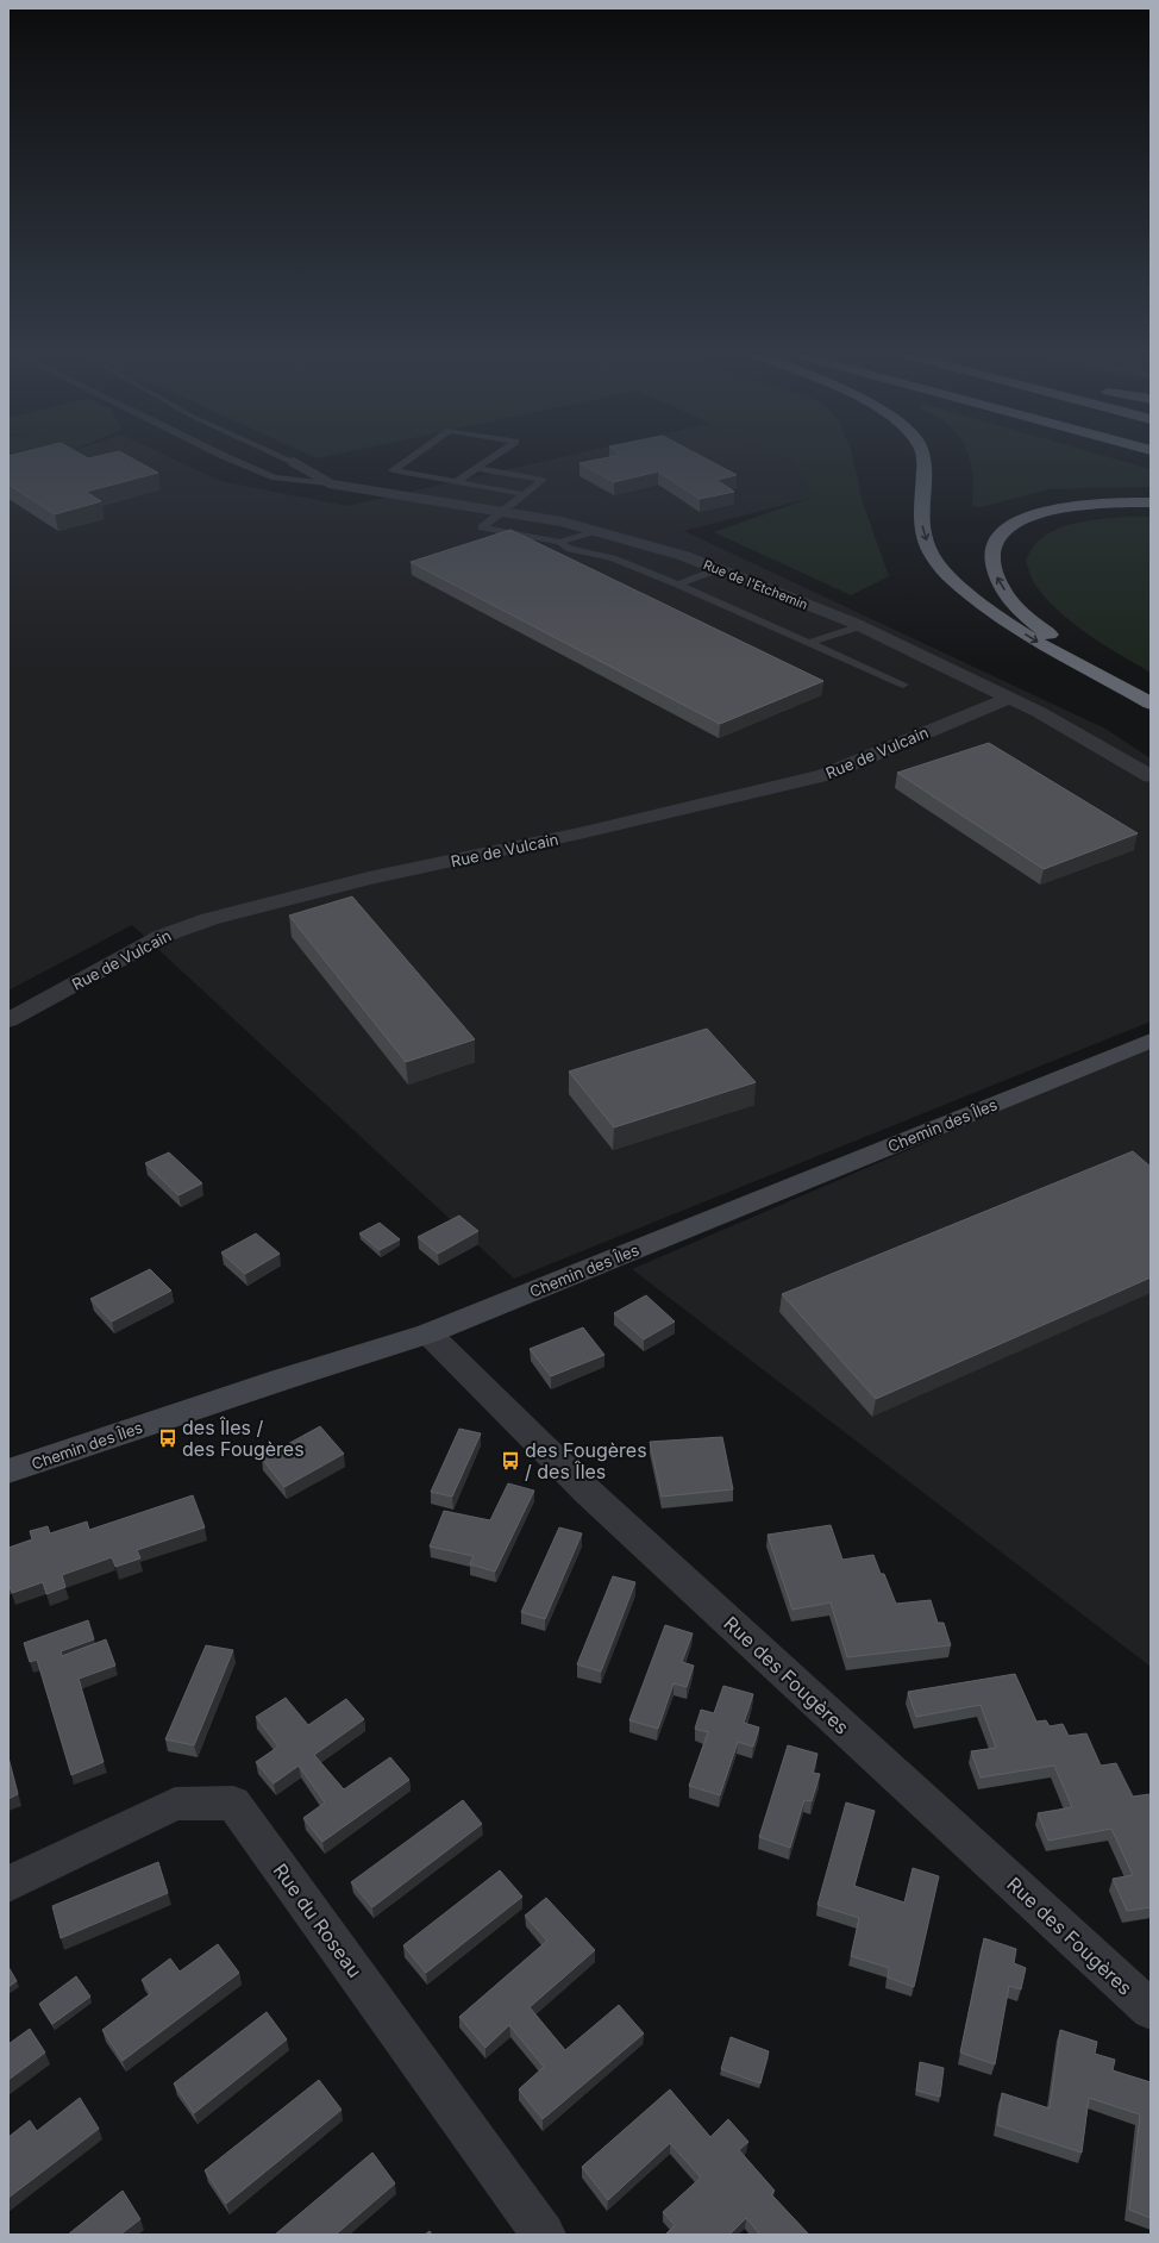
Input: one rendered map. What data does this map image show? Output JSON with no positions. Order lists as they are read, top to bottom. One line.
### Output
{"streets":{"street":["Rue de l'Etchemin","Rue de Vulcain","Chemin des Îles","Rue des Fougères","Rue du Roseau"]},"crossings":[["Rue de l'Etchemin","Rue de Vulcain"],["Chemin des Îles","Rue des Fougères"]],"places":{"bus stop":["des Îles / des Fougères","des Fougères / des Îles"]}}
